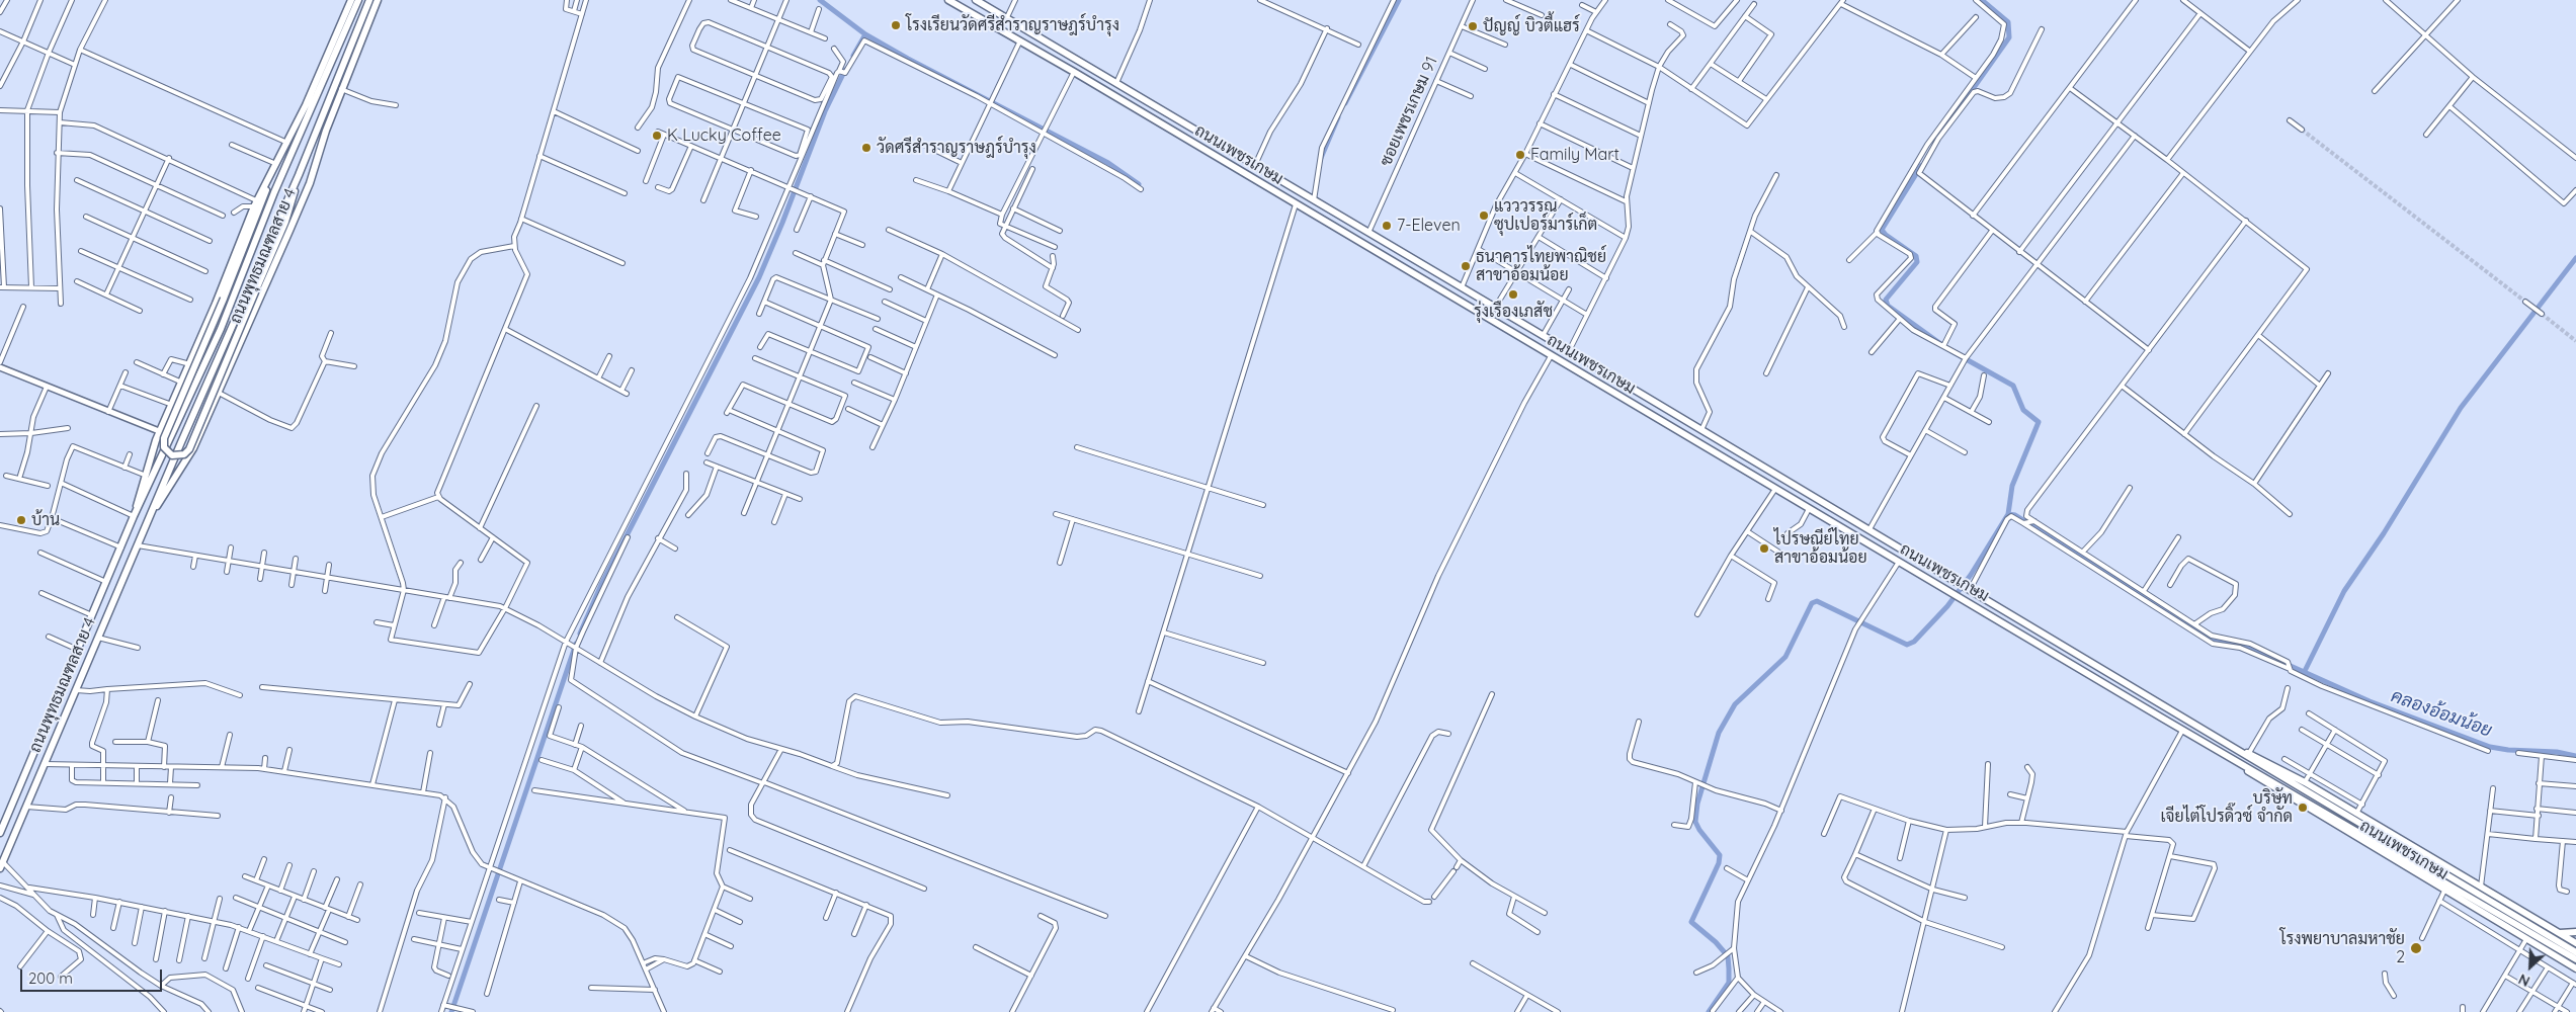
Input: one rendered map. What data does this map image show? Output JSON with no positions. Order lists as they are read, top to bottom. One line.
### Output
{"streets":{"main road":["ถนนเพชรเกษม","ถนนพุทธมณฑลสาย 4"],"street":["ซอยเพชรเกษม 91"]},"crossings":[["ซอยเพชรเกษม 91","ถนนเพชรเกษม"]],"water":["คลองอ้อมน้อย"],"places":["โรงเรียนวัดศรีสําราญราษฎร์บํารุง","ปัญญ์ บิวตี้แฮร์","K Lucky Coffee","วัดศรีสําราญราษฎร์บํารุง","Family Mart","แวววรรณ ซุปเปอร์มาร์เก็ต","7-Eleven","ธนาคารไทยพาณิชย์ สาขาอ้อมน้อย","รุ่งเรืองเภสัช","บ้าน","ไปรษณีย์ไทย สาขาอ้อมน้อย","บริษัท เจียไต๋โปรดิ๊วซ์ จำกัด","โรงพยาบาลมหาชัย 2"],"scale_bar":"200 m","north":"bottom left"}
